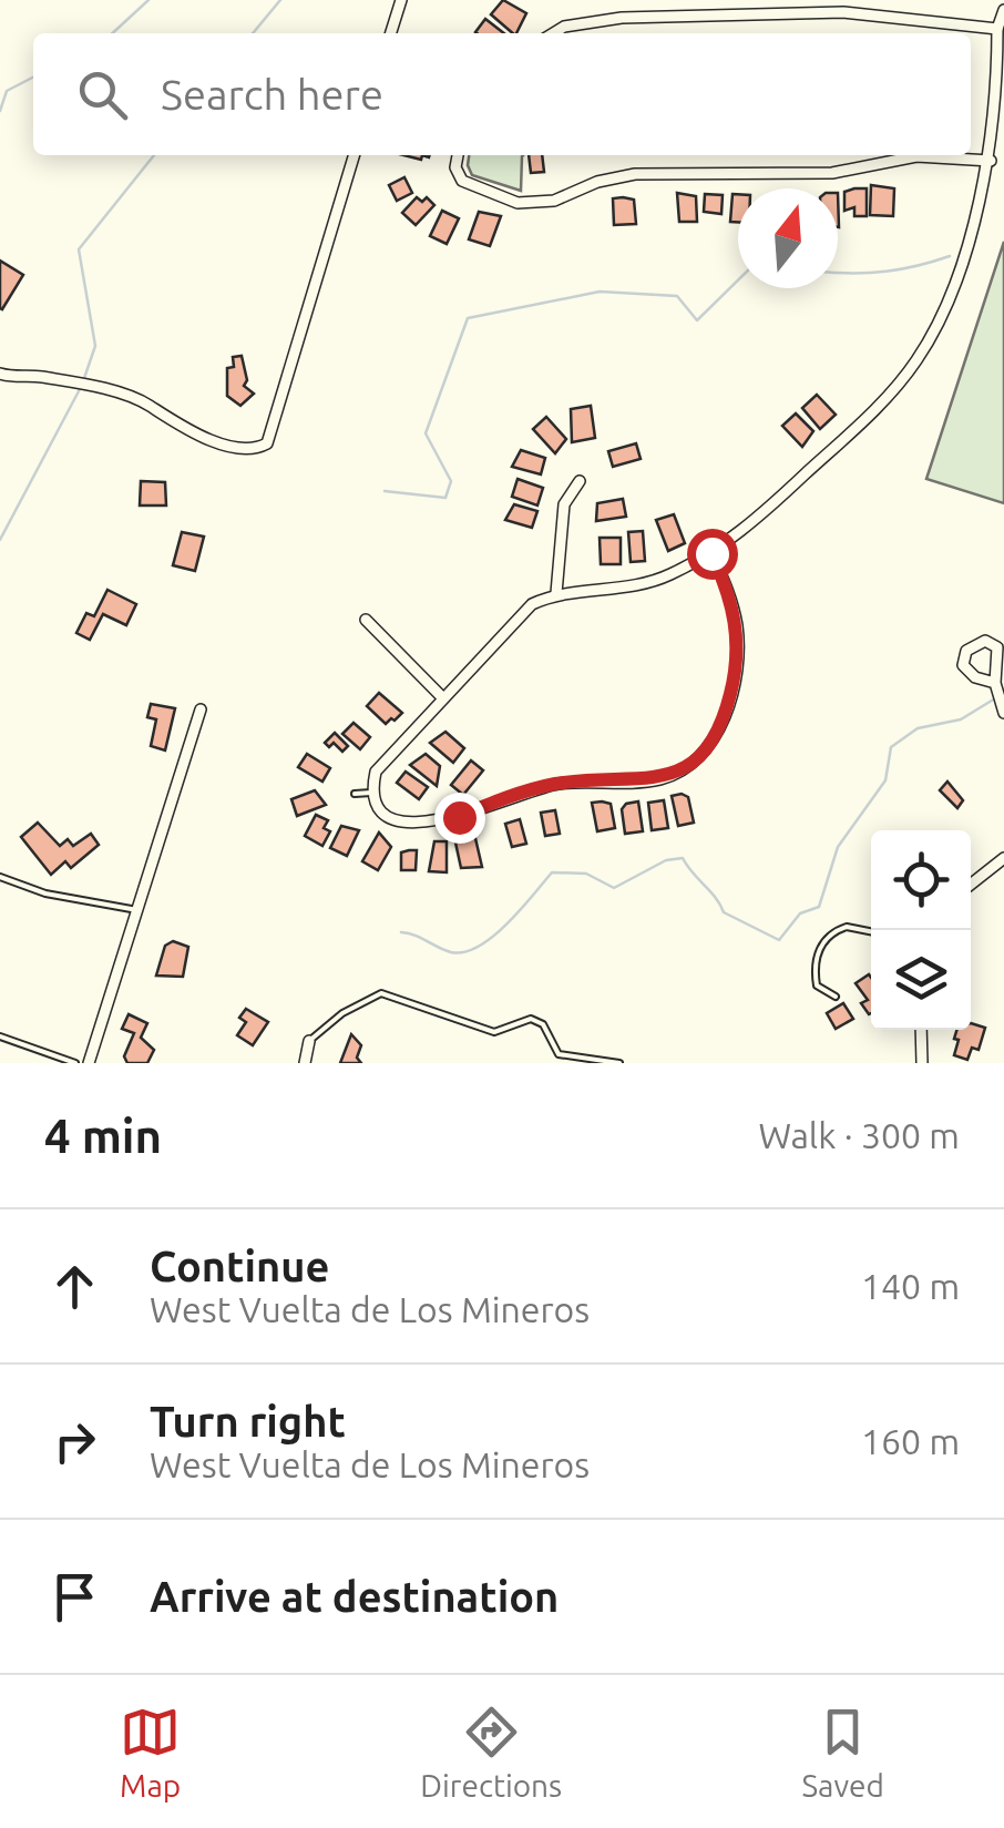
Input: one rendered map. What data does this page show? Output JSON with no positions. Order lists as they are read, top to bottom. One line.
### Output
{"north":"top","page":{"search":"Search here","heading":["4 min","Walk · 300 m"],"list":[["Continue","West Vuelta de Los Mineros","140 m"],["Turn right","West Vuelta de Los Mineros","160 m"],"Arrive at destination"],"nav":["Map","Directions","Saved"]}}
